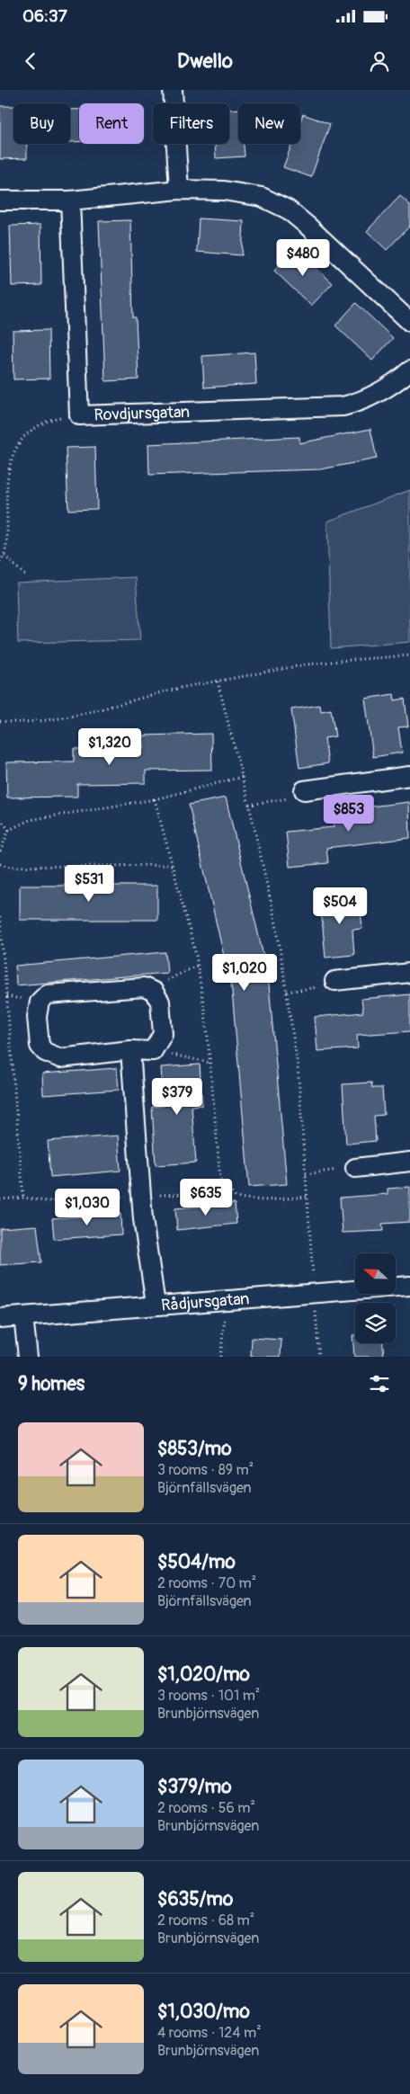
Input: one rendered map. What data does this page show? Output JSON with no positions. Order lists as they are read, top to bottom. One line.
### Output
{"streets":{"street":["Rovdjursgatan","Rådjursgatan"]},"north":"left","page":{"status":"06:37","header":"Dwello","chip":["Buy","Rent","Filters","New"],"price":["$480","$1,320","$853","$531","$504","$1,020","$379","$635","$1,030"],"heading":"9 homes","list":[{"name":"$853/mo","note":"3 rooms · 89 m² · Björnfällsvägen"},{"name":"$504/mo","note":"2 rooms · 70 m² · Björnfällsvägen"},{"name":"$1,020/mo","note":"3 rooms · 101 m² · Brunbjörnsvägen"},{"name":"$379/mo","note":"2 rooms · 56 m² · Brunbjörnsvägen"},{"name":"$635/mo","note":"2 rooms · 68 m² · Brunbjörnsvägen"},{"name":"$1,030/mo","note":"4 rooms · 124 m² · Brunbjörnsvägen"}]}}
